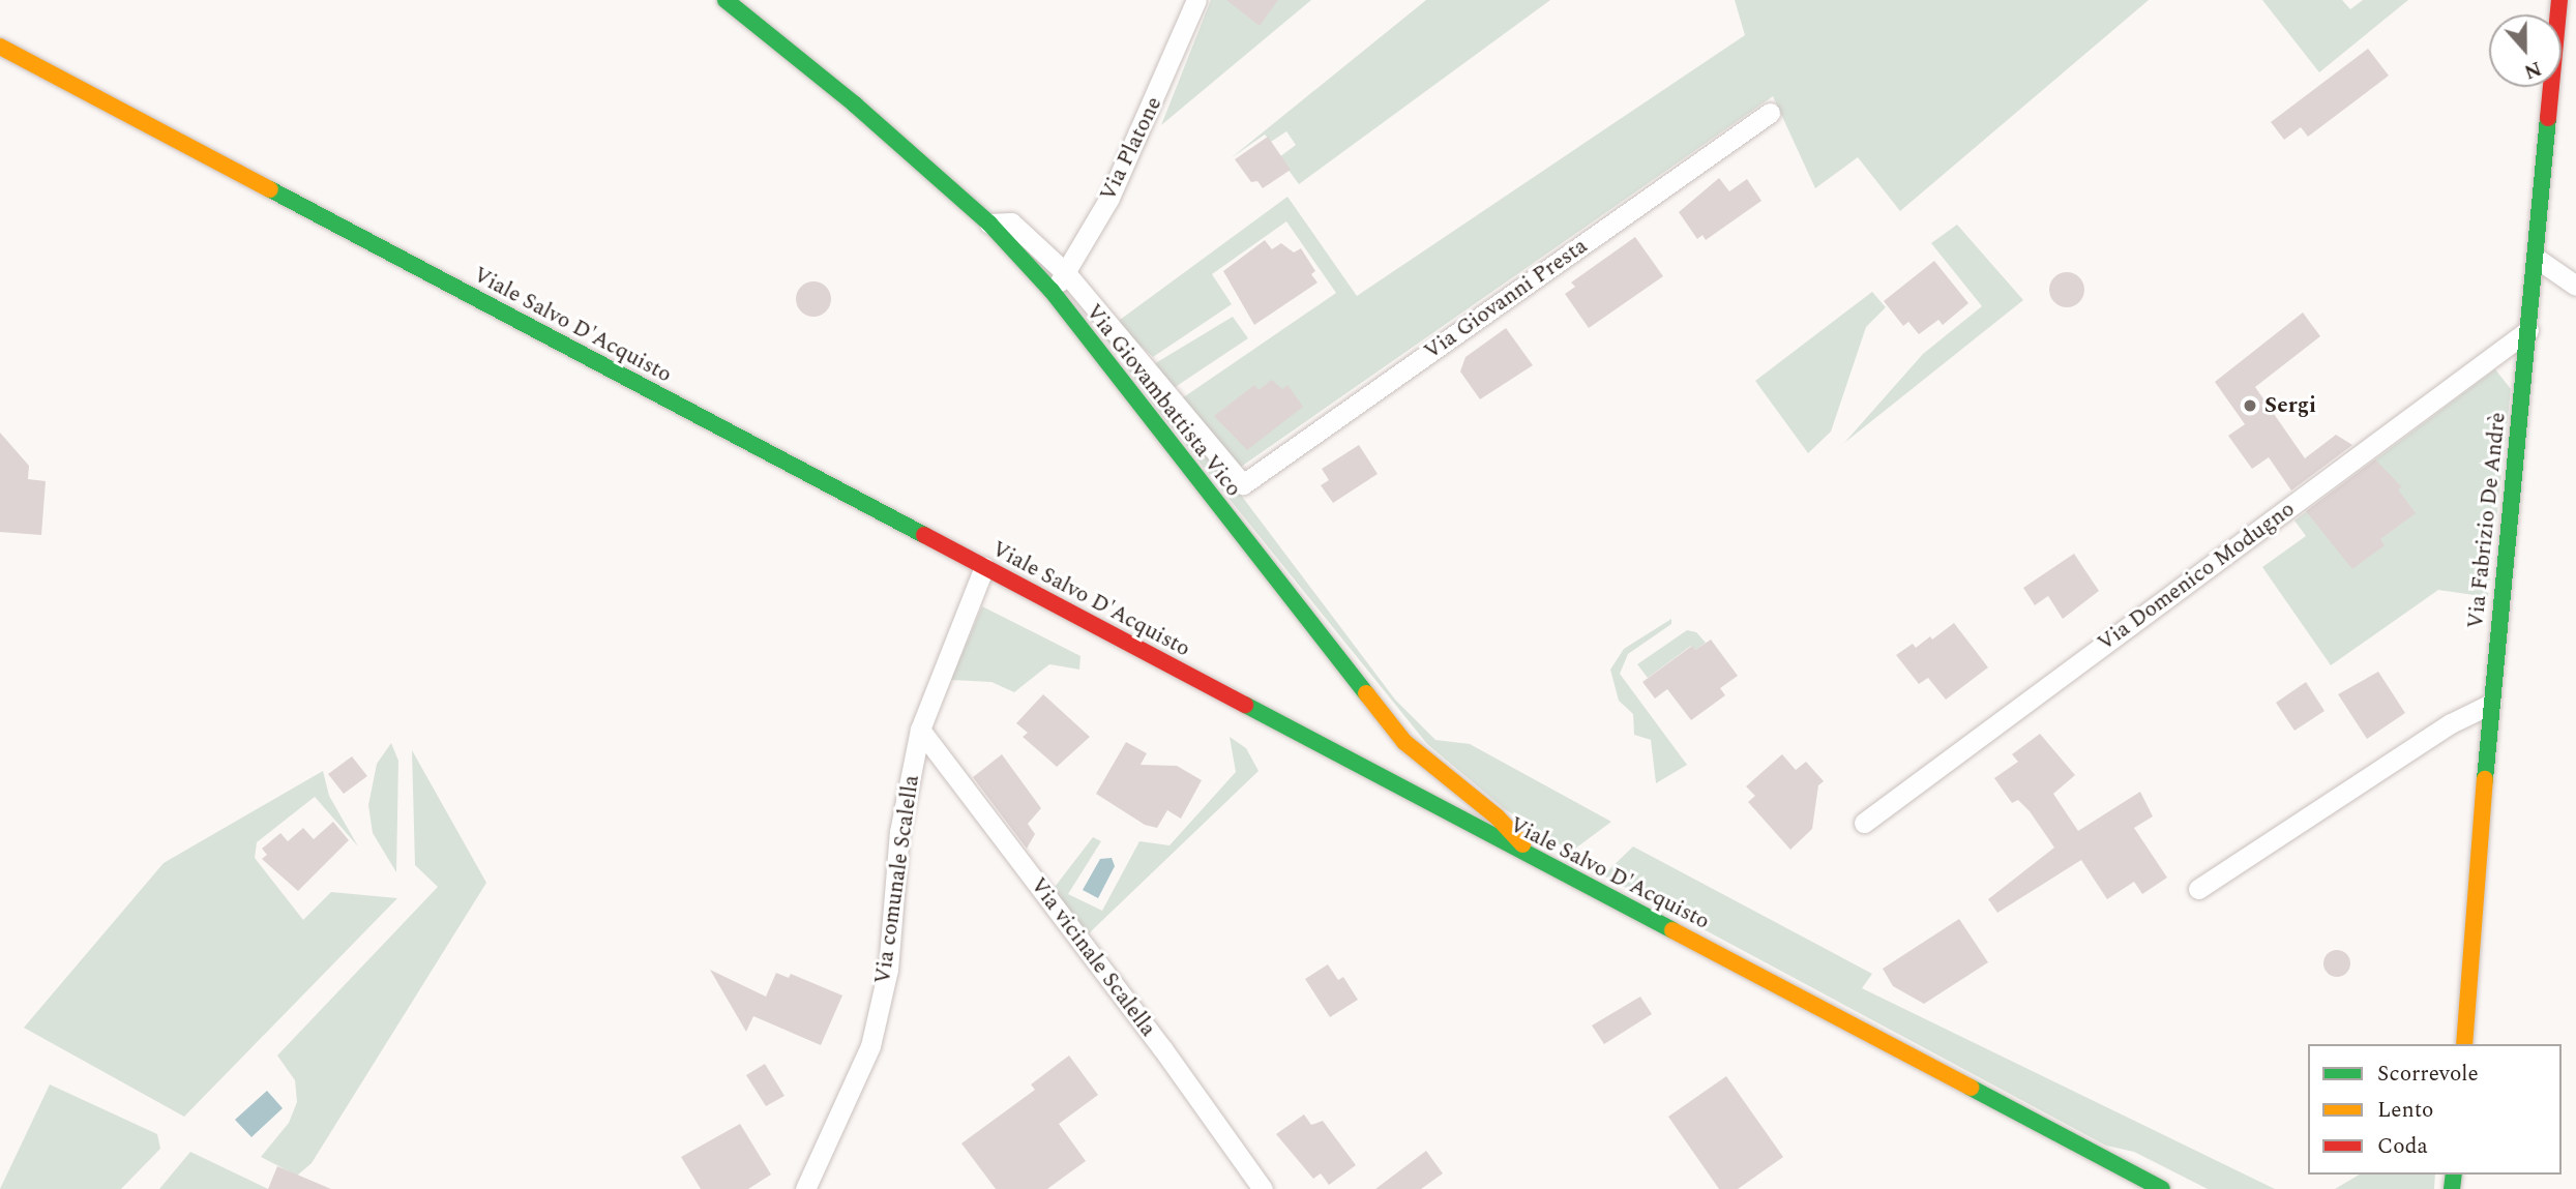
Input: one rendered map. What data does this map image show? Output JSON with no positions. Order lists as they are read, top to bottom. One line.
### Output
{"streets":{"street":["Via Platone","Via Giovanni Presta","Viale Salvo D'Acquisto","Via Giovambattista Vico","Via Fabrizio De Andrè","Via Domenico Modugno","Via comunale Scalella","Via vicinale Scalella"]},"crossings":[["Via Platone","Via Giovanni Presta"],["Via Platone","Via Giovambattista Vico"],["Viale Salvo D'Acquisto","Via Giovambattista Vico"],["Viale Salvo D'Acquisto","Via comunale Scalella"],["Via Fabrizio De Andrè","Via Domenico Modugno"],["Via comunale Scalella","Via vicinale Scalella"]],"places":["Sergi"],"legend":["Scorrevole","Lento","Coda"],"north":"bottom"}
